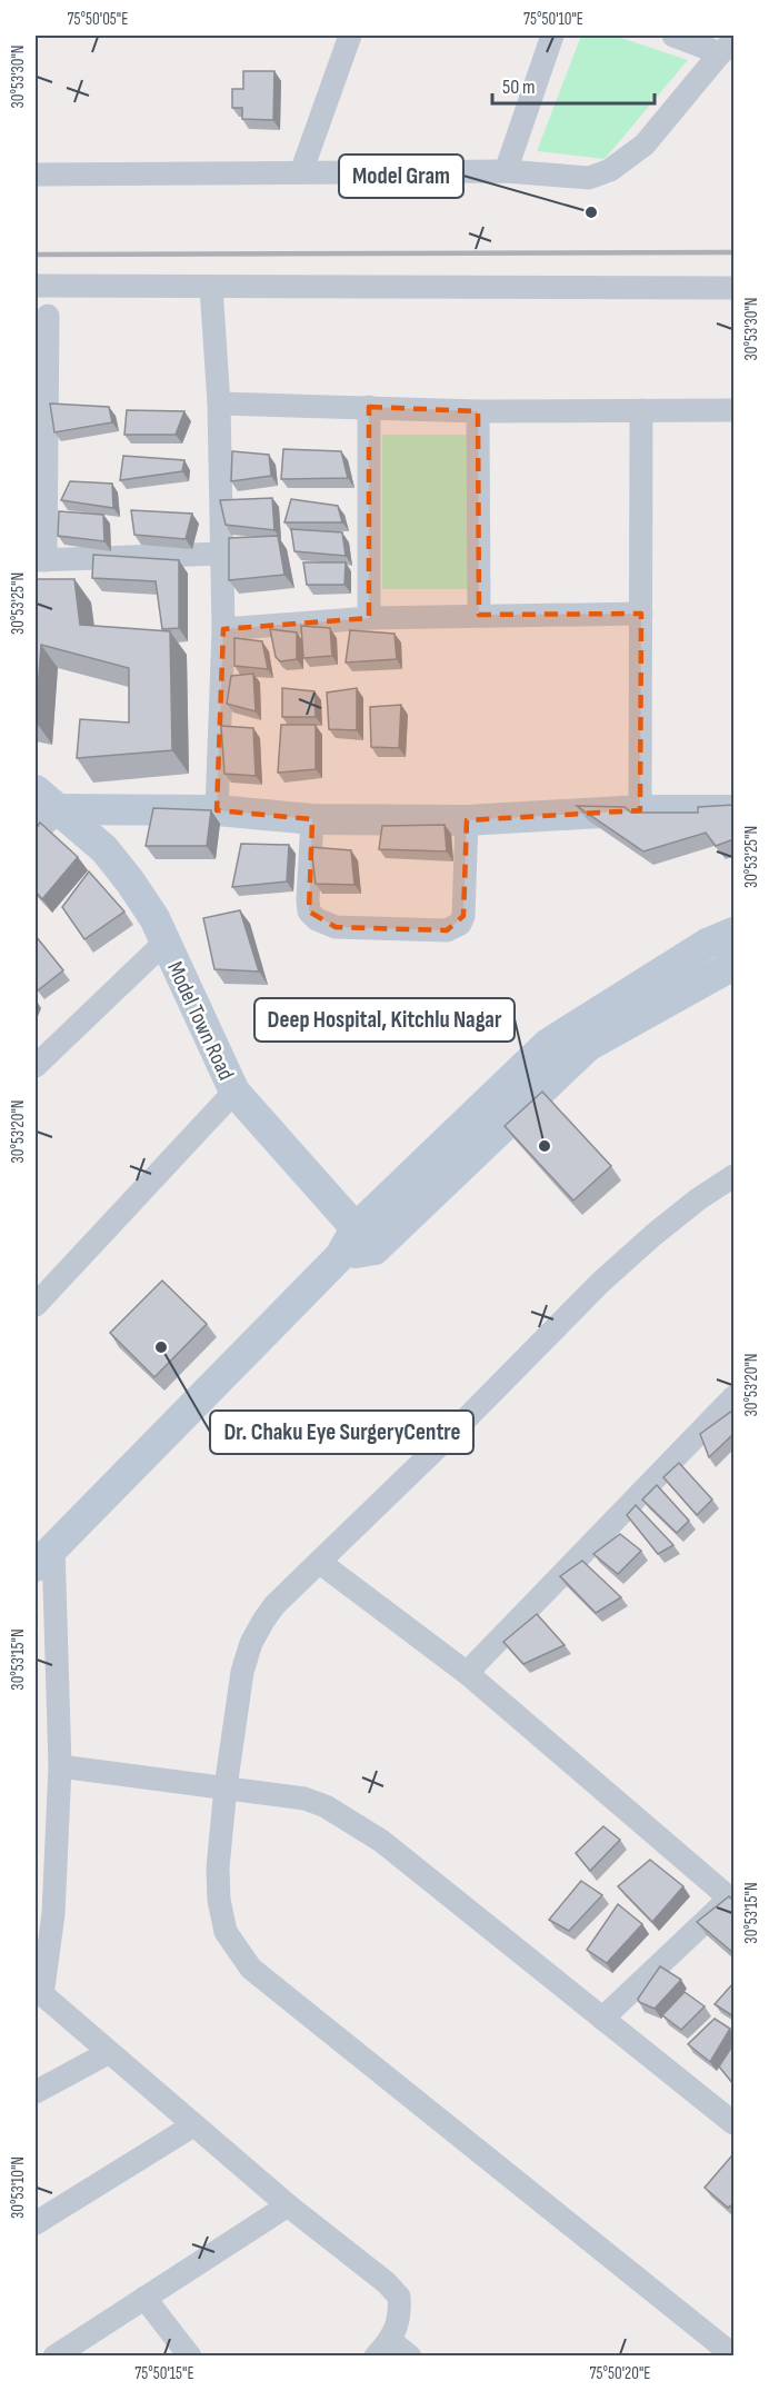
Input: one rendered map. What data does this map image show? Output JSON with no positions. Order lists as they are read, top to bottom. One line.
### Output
{"streets":{"street":["Model Town Road"]},"places":["Model Gram","Deep Hospital, Kitchlu Nagar","Dr. Chaku Eye SurgeryCentre"],"scale_bar":"50 m","coordinates":["75°50'05\"E","75°50'10\"E","30°53'30\"N","30°53'25\"N","30°53'20\"N","30°53'15\"N","30°53'10\"N","75°50'15\"E","75°50'20\"E"]}
